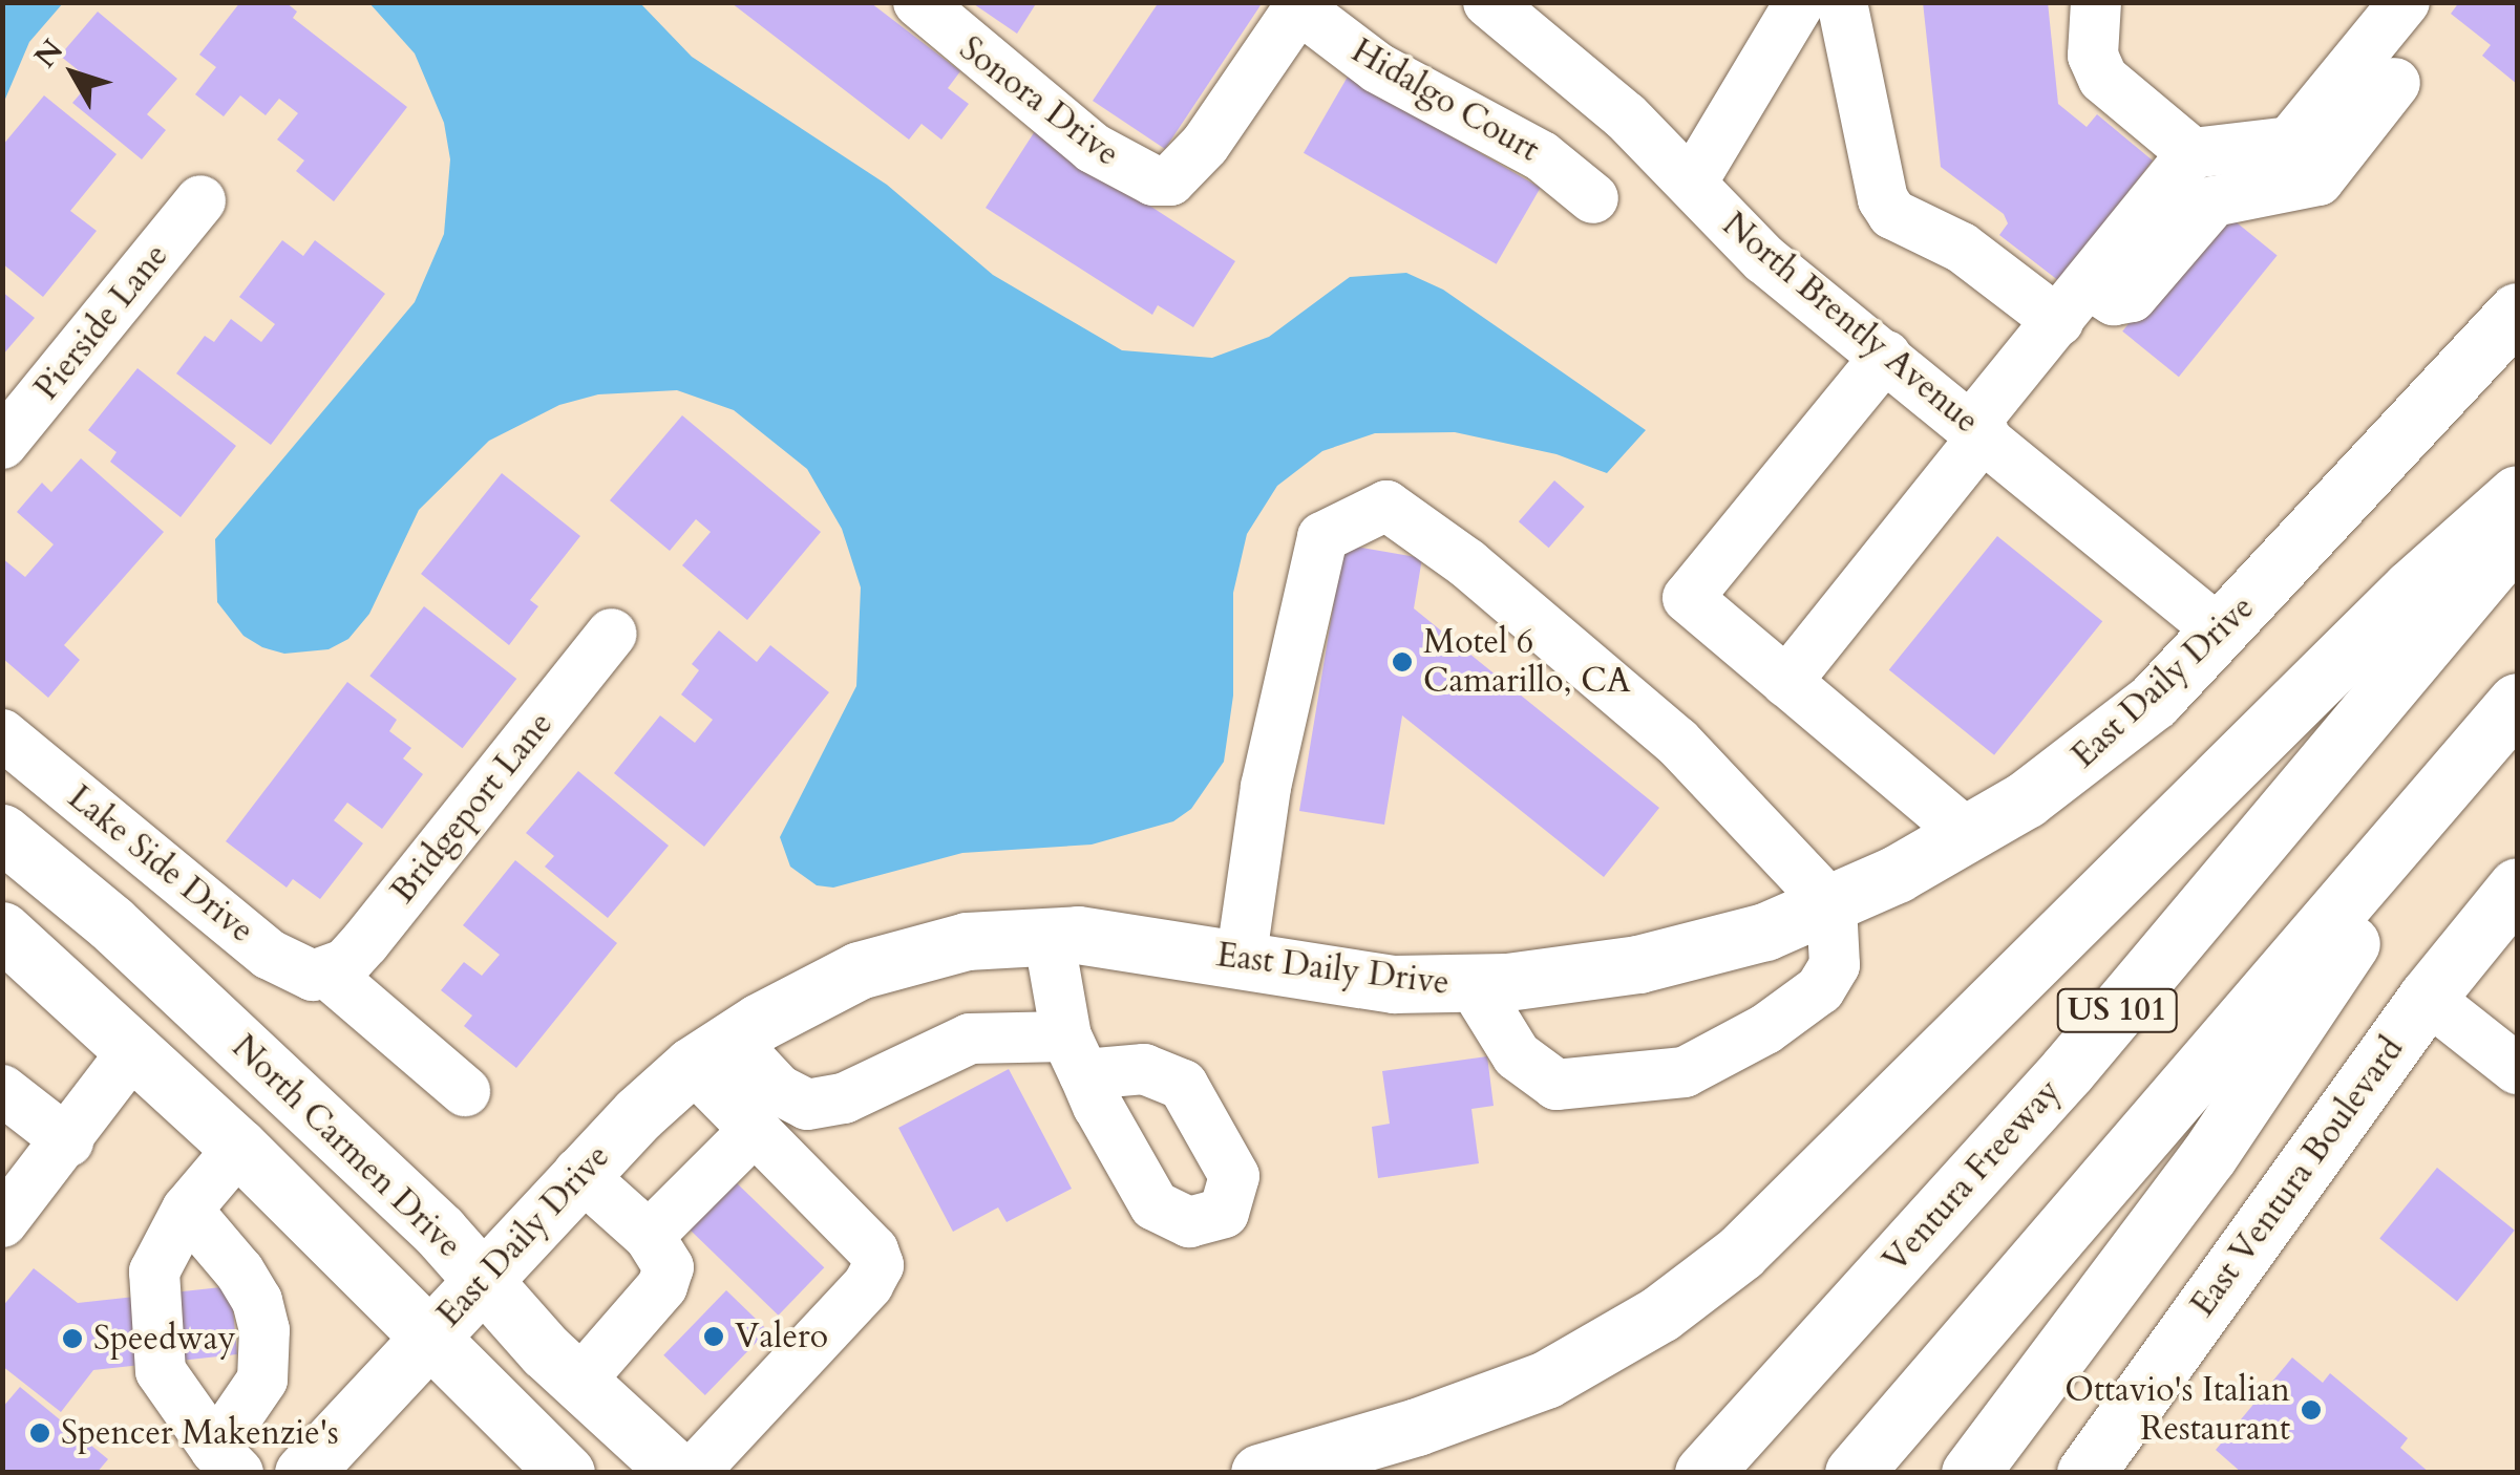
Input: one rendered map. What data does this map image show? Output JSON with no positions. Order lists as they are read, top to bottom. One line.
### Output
{"streets":{"main road":["East Daily Drive","US 101","North Carmen Drive","Ventura Freeway","East Ventura Boulevard"],"street":["Hidalgo Court","Sonora Drive","Pierside Lane","North Brently Avenue","Bridgeport Lane","Lake Side Drive"]},"crossings":[["Hidalgo Court","Sonora Drive"],["North Brently Avenue","East Daily Drive"],["East Daily Drive","North Carmen Drive"],["Bridgeport Lane","Lake Side Drive"]],"places":["Motel 6 Camarillo, CA","Valero","Speedway","Ottavio's Italian Restaurant","Spencer Makenzie's"],"north":"top left"}
